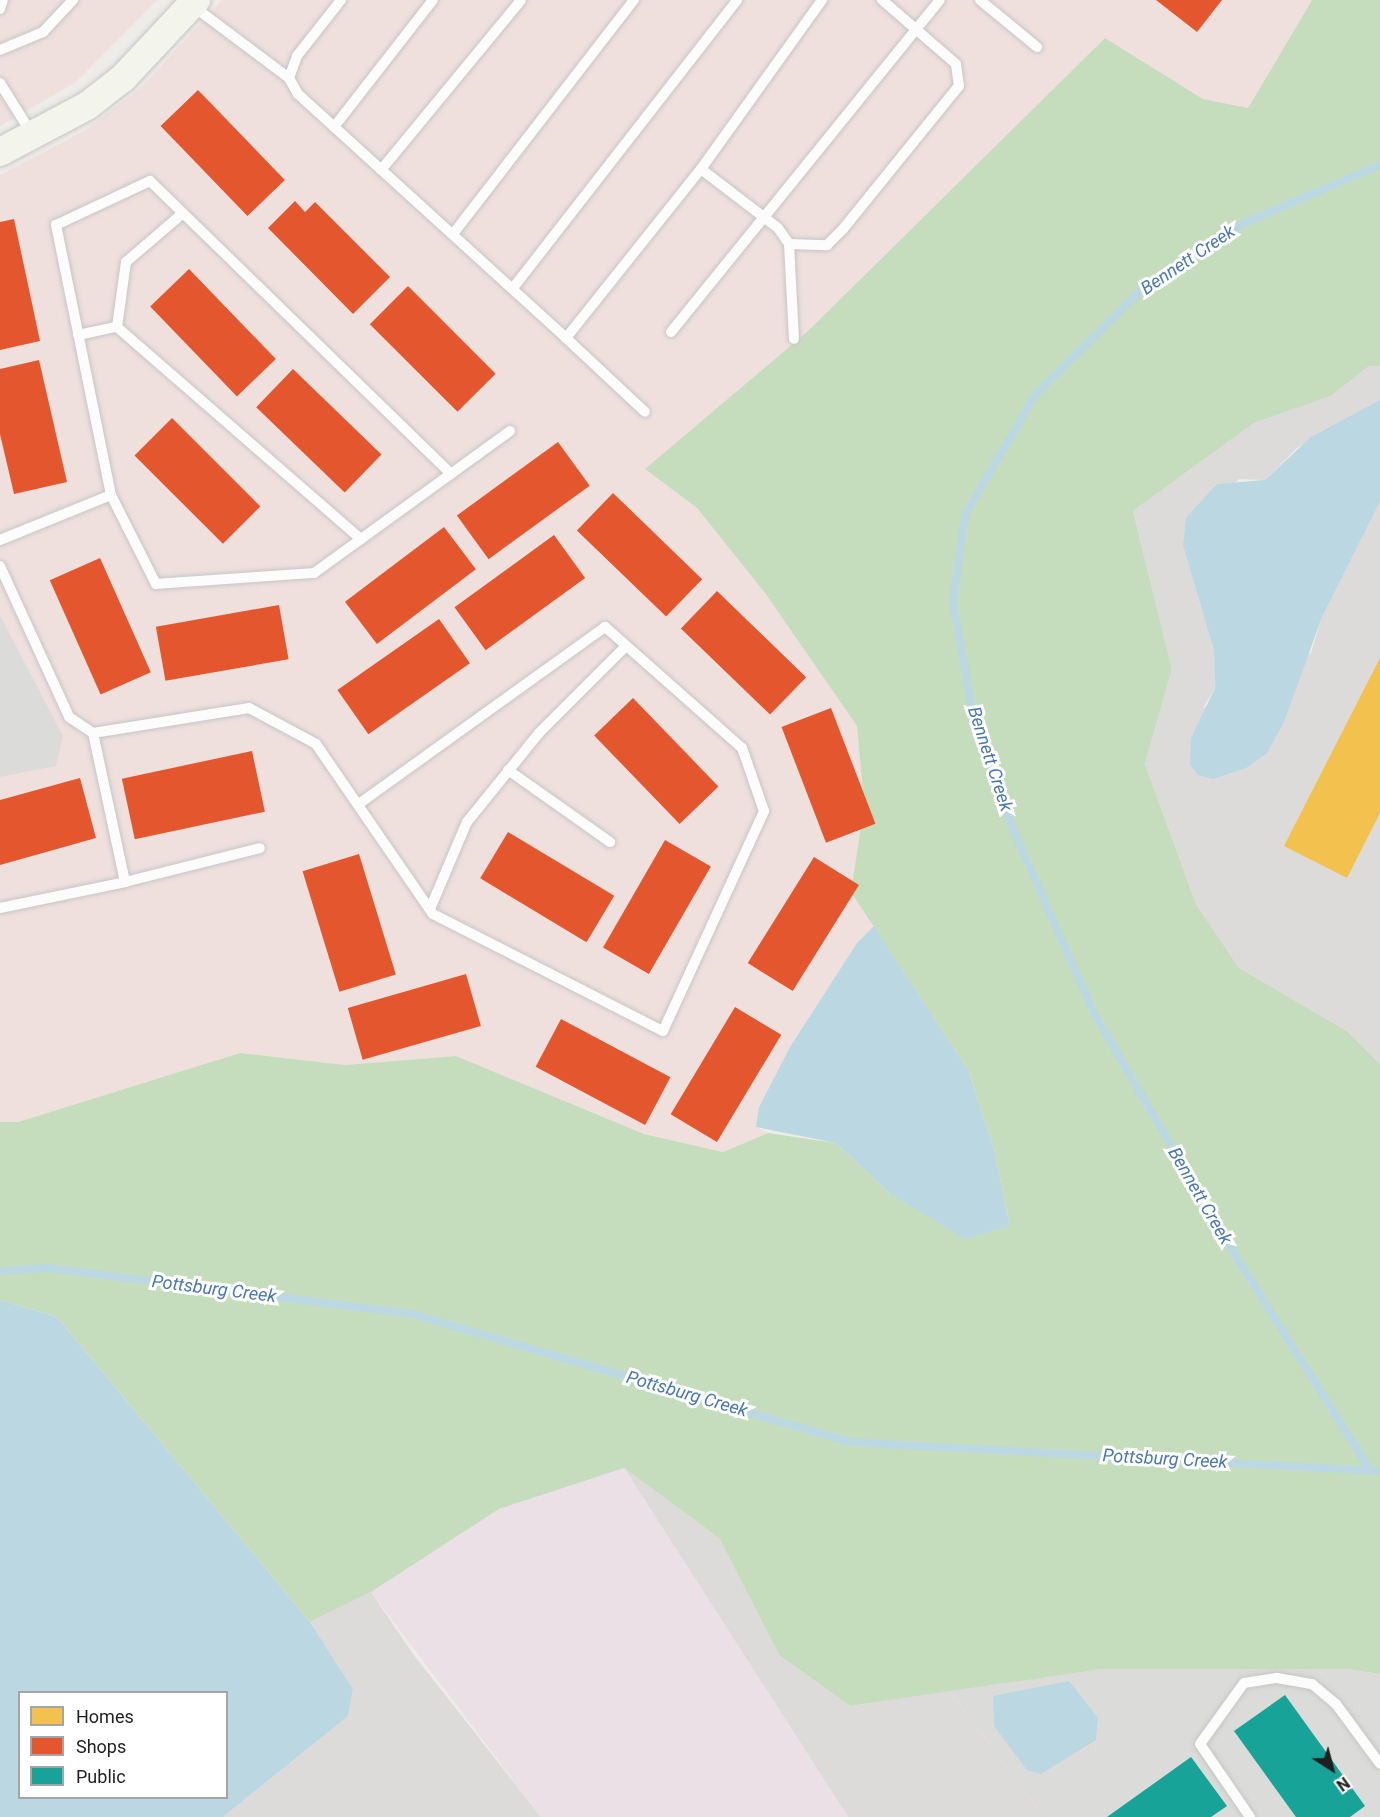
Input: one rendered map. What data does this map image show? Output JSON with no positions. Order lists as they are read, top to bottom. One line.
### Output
{"water":["Bennett Creek","Pottsburg Creek"],"legend":["Homes","Shops","Public"],"north":"bottom right"}
